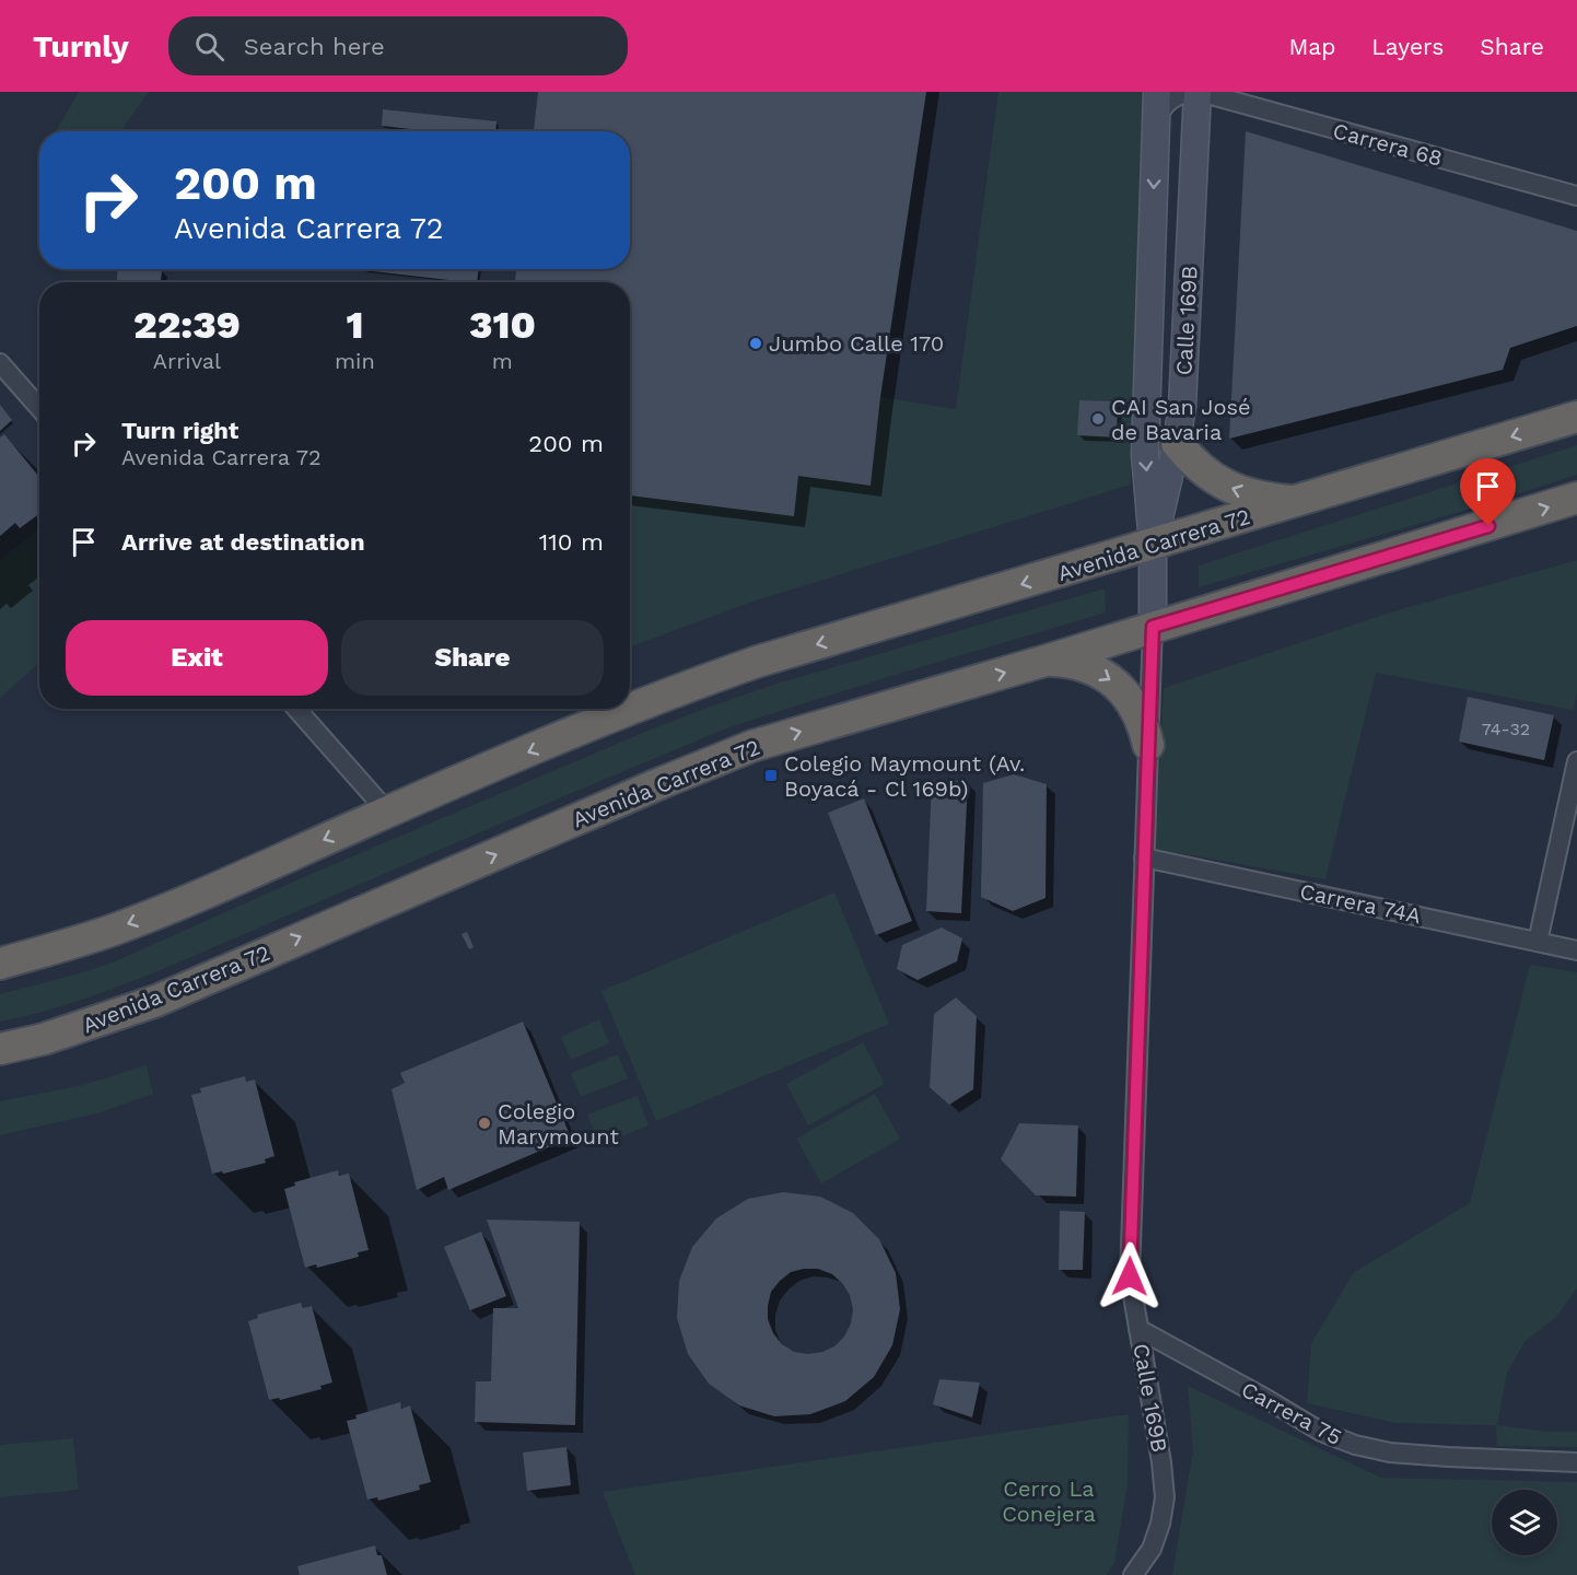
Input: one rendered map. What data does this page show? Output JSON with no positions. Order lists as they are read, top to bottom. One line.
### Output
{"streets":{"highway":["Avenida Carrera 72"],"main road":["Calle 169B"],"street":["Carrera 68","Carrera 74A","Carrera 75"]},"crossings":[["Carrera 68","Calle 169B"],["Calle 169B","Avenida Carrera 72"],["Calle 169B","Carrera 74A"],["Calle 169B","Carrera 75"]],"parks":["Cerro La Conejera"],"places":{"other":["Jumbo Calle 170","CAI San José de Bavaria","Colegio Marymount"],"transit":["Colegio Maymount (Av. Boyacá - Cl 169b)"]},"house_numbers":["74-32"],"page":{"header":"Turnly","search":"Search here","nav":["Map","Layers","Share"],"turn":["200 m","Avenida Carrera 72"],"eta":["22:39","Arrival","1","min","310","m"],"list":[{"name":"Turn right","note":"Avenida Carrera 72","value":"200 m"},{"name":"Arrive at destination","value":"110 m"}],"buttons":["Exit","Share"]}}
